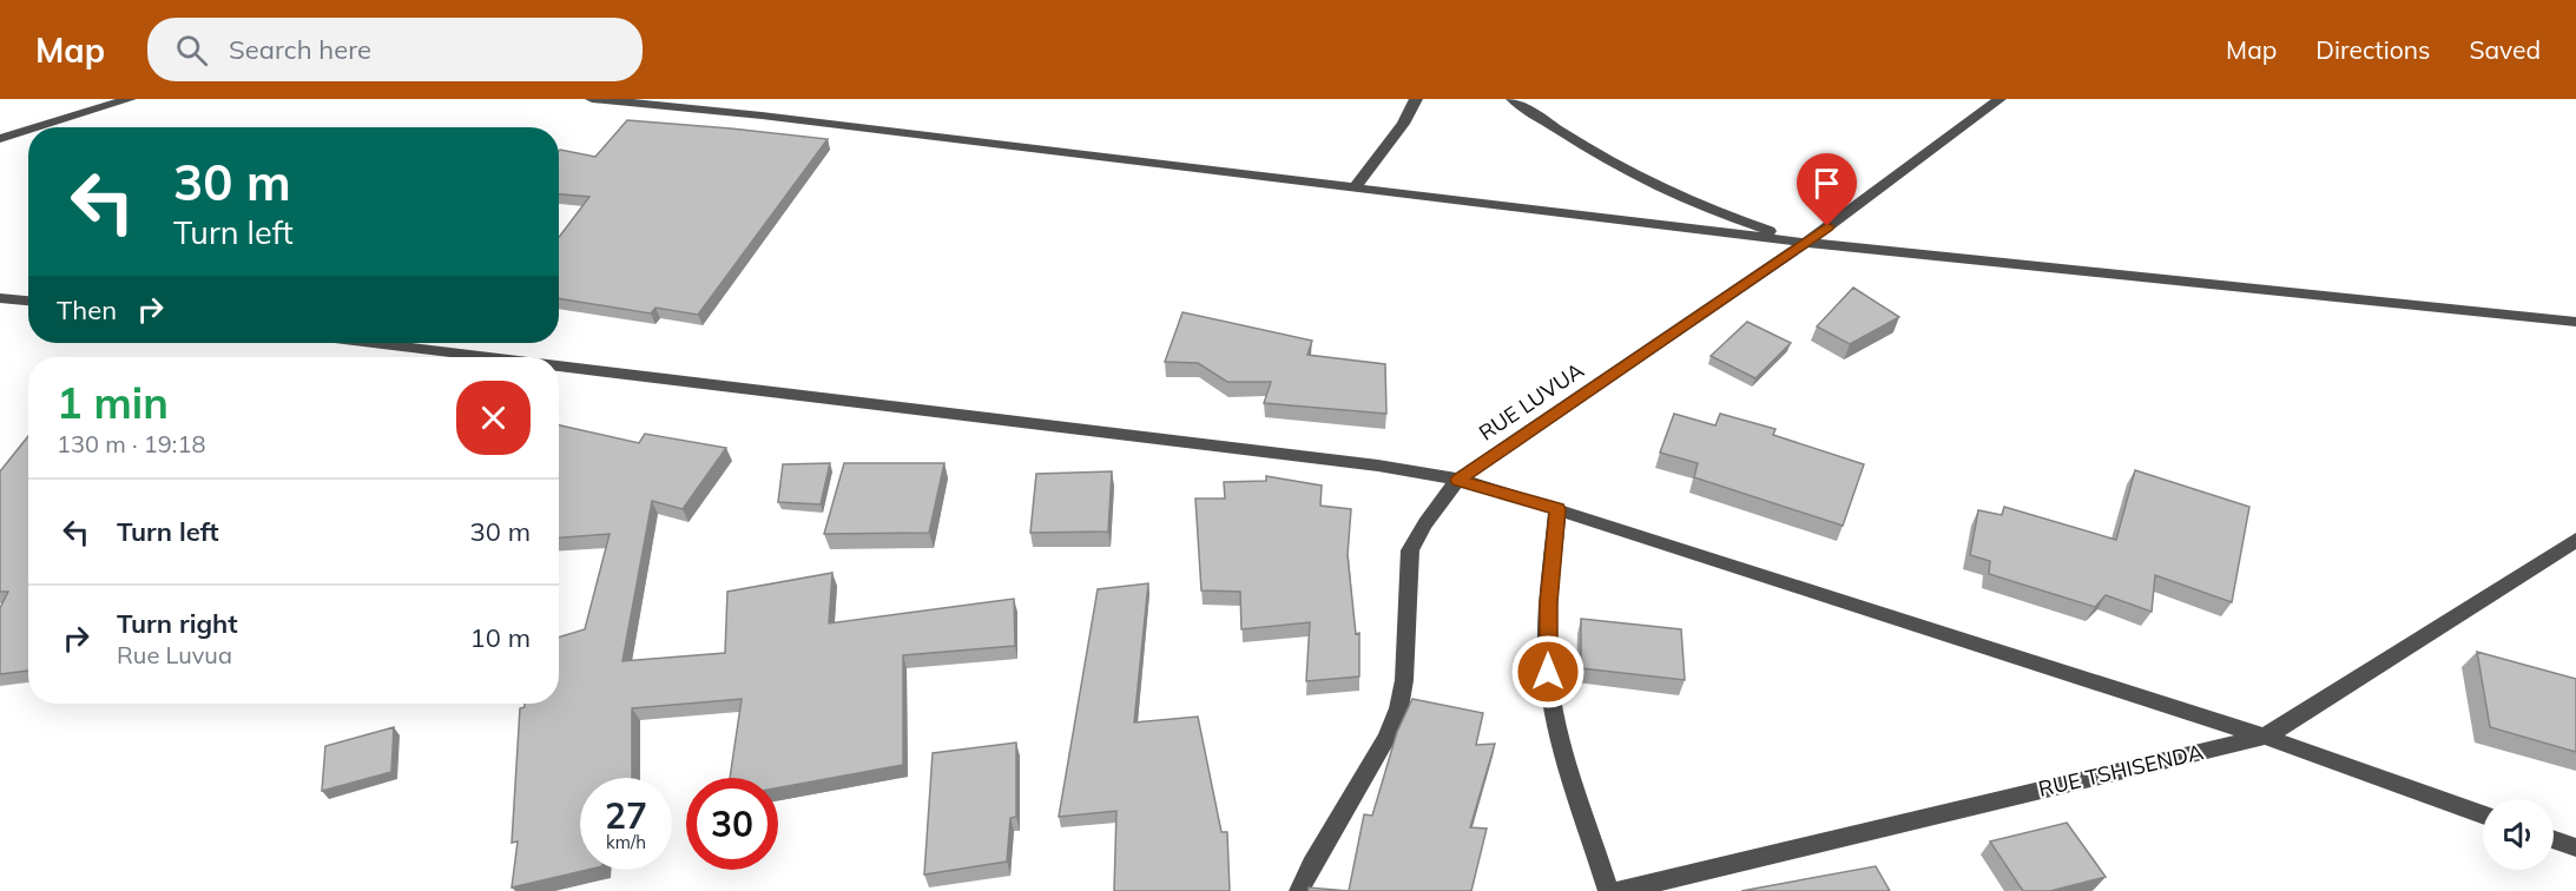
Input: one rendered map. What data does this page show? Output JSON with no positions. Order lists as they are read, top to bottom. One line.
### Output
{"streets":{"street":["RUE LUVUA","RUE TSHISENDA"]},"page":{"header":"Map","search":"Search here","nav":["Map","Directions","Saved"],"turn":["30 m","Turn left"],"then":"Then","heading":["1 min","130 m · 19:18"],"list":[{"name":"Turn left","value":"30 m"},{"name":"Turn right","note":"Rue Luvua","value":"10 m"}],"speed":"27 km/h","limit":"30"}}
